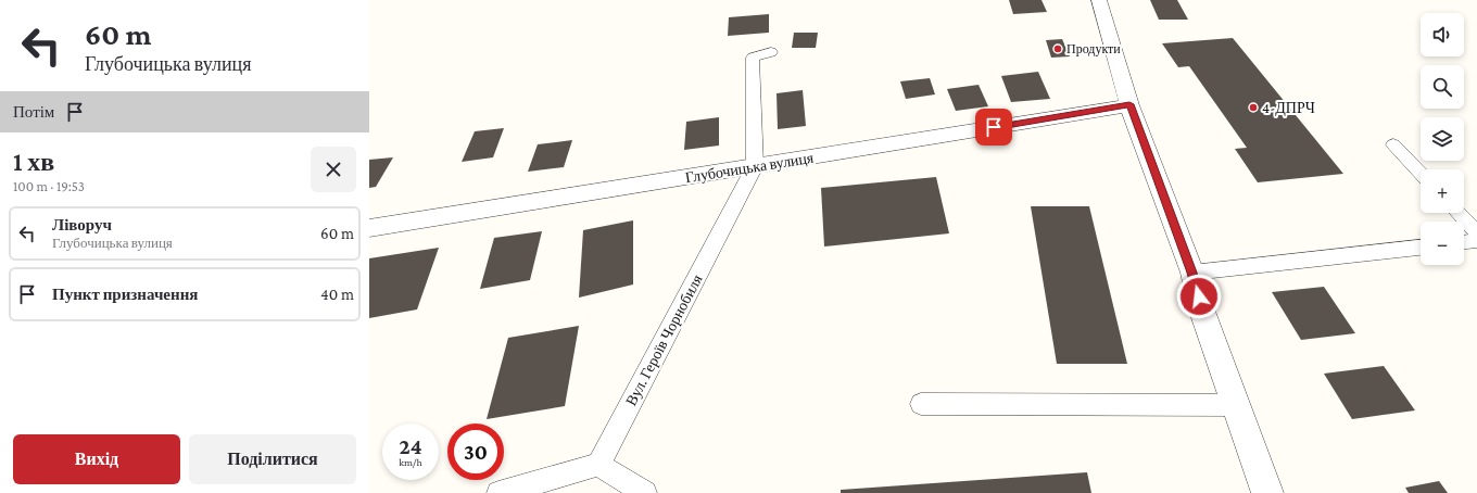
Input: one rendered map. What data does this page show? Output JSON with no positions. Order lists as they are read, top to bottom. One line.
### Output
{"streets":{"street":["Глубочицька вулиця"],"lane":["Вул. Героїв Чорнобиля"]},"crossings":[["Глубочицька вулиця","Вул. Героїв Чорнобиля"]],"places":["Продукти","4-ДПРЧ"],"page":{"turn":["60 m","Глубочицька вулиця"],"map_buttons":["+","−"],"then":"Потім","heading":["1 хв","100 m · 19:53"],"list":[{"name":"Ліворуч","note":"Глубочицька вулиця","value":"60 m"},{"name":"Пункт призначення","value":"40 m"}],"speed":"24 km/h","limit":"30","buttons":["Вихід","Поділитися"]}}
